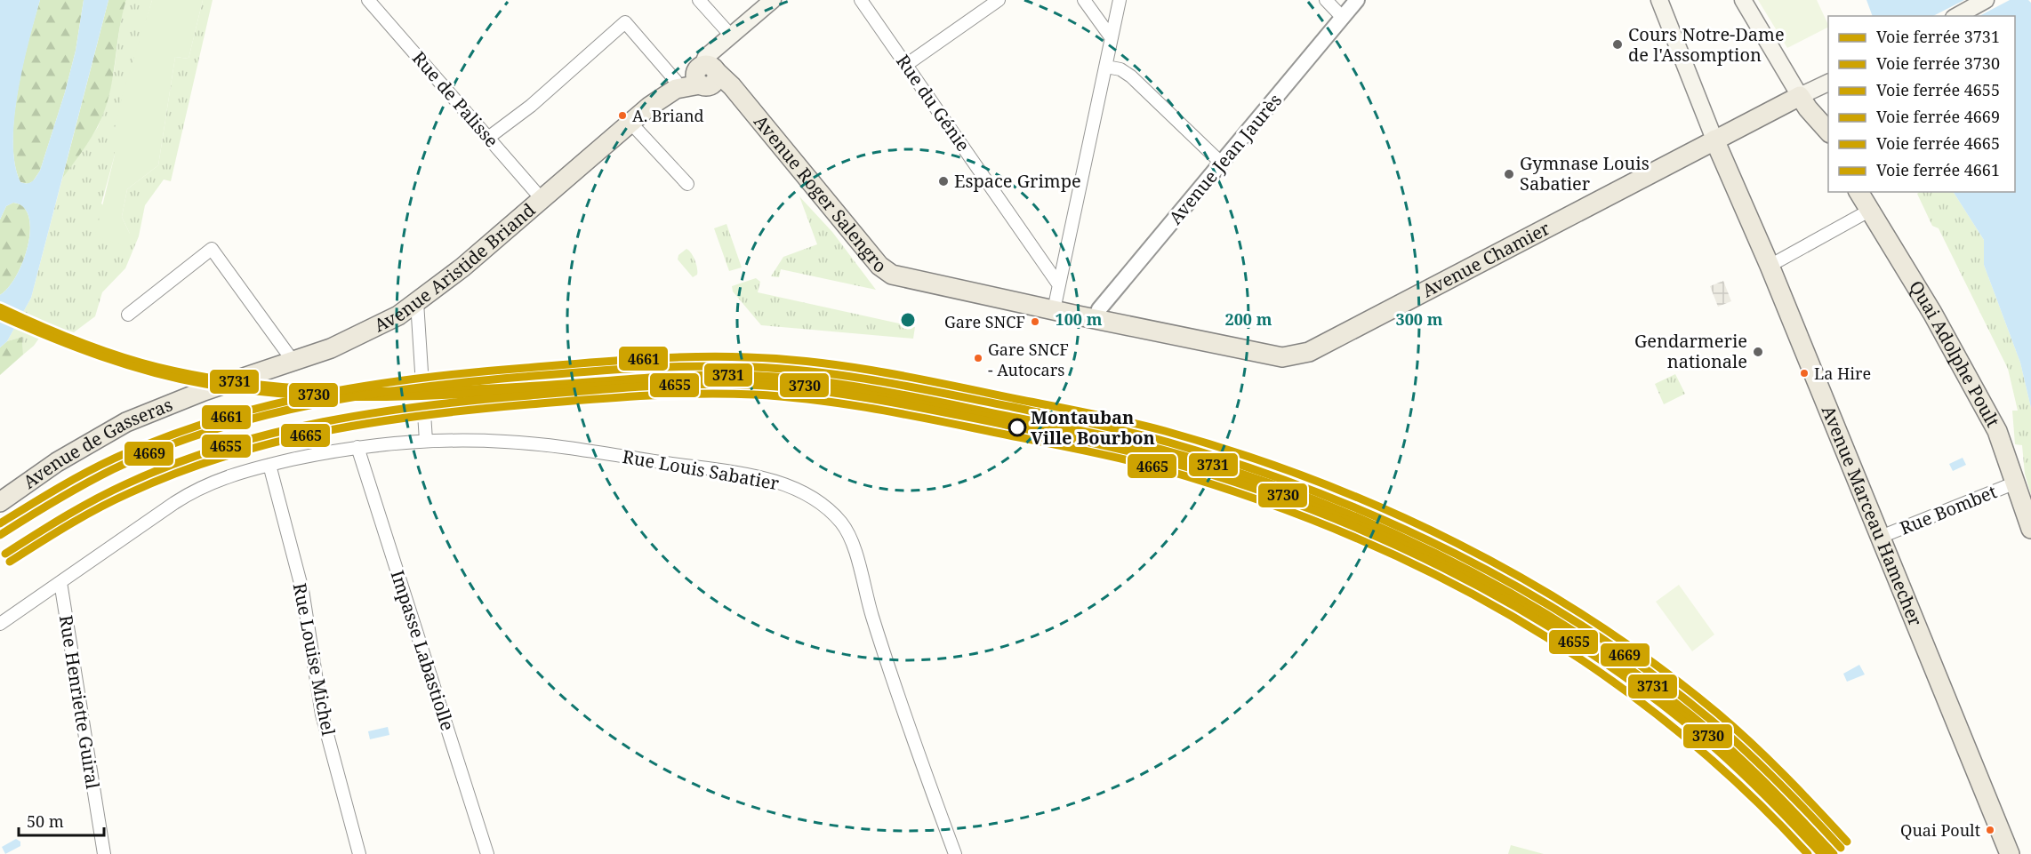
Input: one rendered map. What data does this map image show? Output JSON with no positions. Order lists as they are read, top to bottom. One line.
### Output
{"streets":{"main road":["Avenue Roger Salengro","Avenue Chamier","Avenue Aristide Briand","Quai Adolphe Poult","Avenue de Gasseras","Avenue Marceau Hamecher"],"street":["Rue de Palisse","Rue du Génie","Avenue Jean Jaurès","Rue Louis Sabatier","Rue Bombet","Impasse Labastiolle","Rue Louise Michel","Rue Henriette Guiral"]},"crossings":[["Rue de Palisse","Avenue Aristide Briand"],["Avenue Jean Jaurès","Avenue Roger Salengro"],["Avenue Jean Jaurès","Avenue Chamier"],["Avenue Roger Salengro","Avenue Chamier"],["Avenue Roger Salengro","Avenue Aristide Briand"],["Avenue Chamier","Avenue Marceau Hamecher"],["Avenue Aristide Briand","Avenue de Gasseras"],["Quai Adolphe Poult","Rue Bombet"],["Rue Louis Sabatier","Impasse Labastiolle"],["Rue Louis Sabatier","Rue Louise Michel"],["Rue Louis Sabatier","Rue Henriette Guiral"],["Rue Bombet","Avenue Marceau Hamecher"]],"places":["Cours Notre-Dame de l'Assomption","A. Briand","Gymnase Louis Sabatier","Espace Grimpe","Gare SNCF","Gendarmerie nationale","Gare SNCF - Autocars","La Hire","Montauban Ville Bourbon","Quai Poult"],"lines":["rail line 3731","rail line 3730","rail line 4661","rail line 4669","rail line 4655","rail line 4665"],"legend":["Voie ferrée 3731","Voie ferrée 3730","Voie ferrée 4655","Voie ferrée 4669","Voie ferrée 4665","Voie ferrée 4661"],"scale_bar":"50 m","rings":["100 m","200 m","300 m"]}
